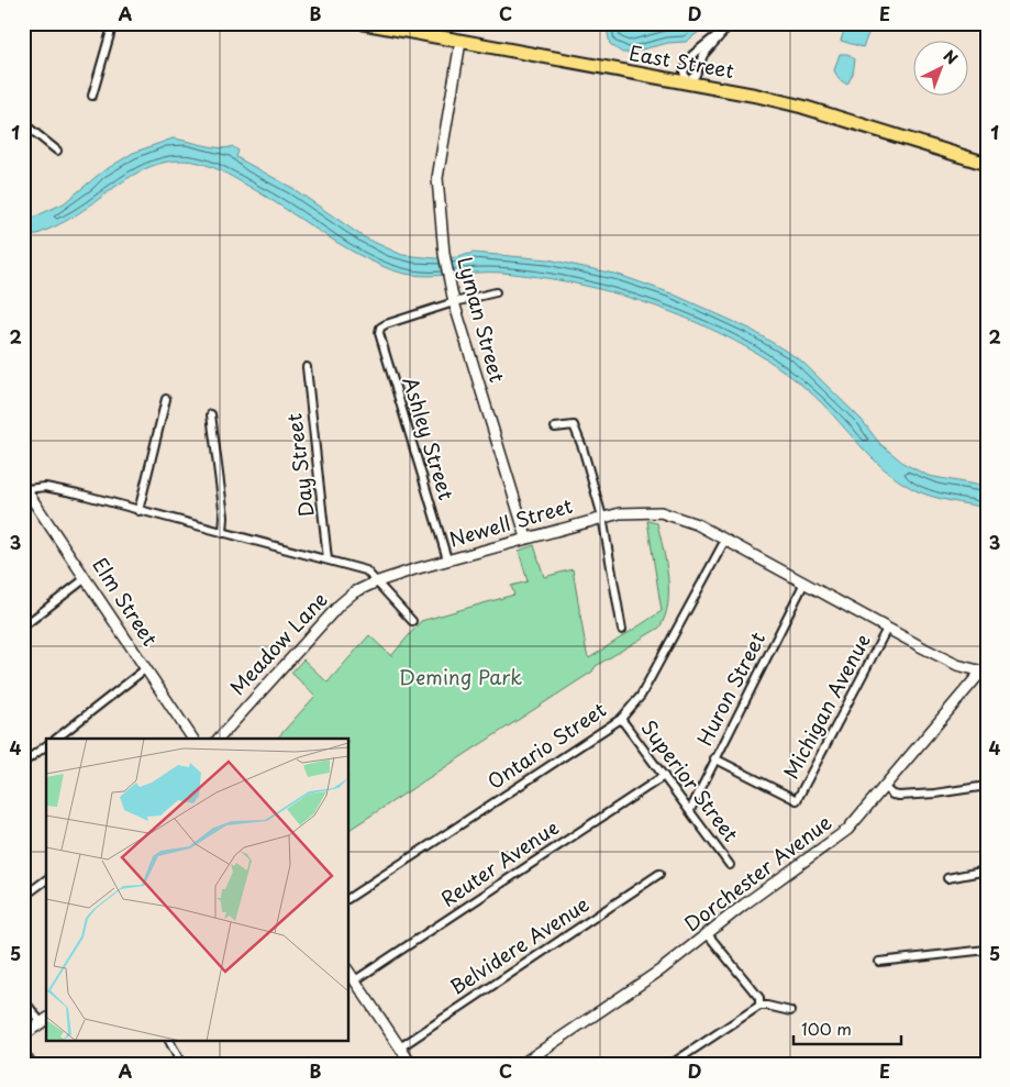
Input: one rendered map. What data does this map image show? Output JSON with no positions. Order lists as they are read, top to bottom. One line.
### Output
{"streets":{"highway":["East Street"],"street":["Lyman Street","Ashley Street","Day Street","Newell Street","Elm Street","Meadow Lane","Huron Street","Michigan Avenue","Ontario Street","Superior Street","Reuter Avenue","Dorchester Avenue","Belvidere Avenue"]},"crossings":[["East Street","Lyman Street"],["Lyman Street","Ashley Street"],["Lyman Street","Newell Street"],["Ashley Street","Newell Street"],["Newell Street","Meadow Lane"],["Newell Street","Huron Street"],["Newell Street","Michigan Avenue"],["Newell Street","Ontario Street"],["Newell Street","Dorchester Avenue"],["Huron Street","Michigan Avenue"],["Huron Street","Superior Street"],["Ontario Street","Superior Street"],["Superior Street","Reuter Avenue"]],"parks":["Deming Park"],"scale_bar":"100 m","north":"top right","grid":{"columns":["A","B","C","D","E"],"rows":["1","2","3","4","5"]}}
